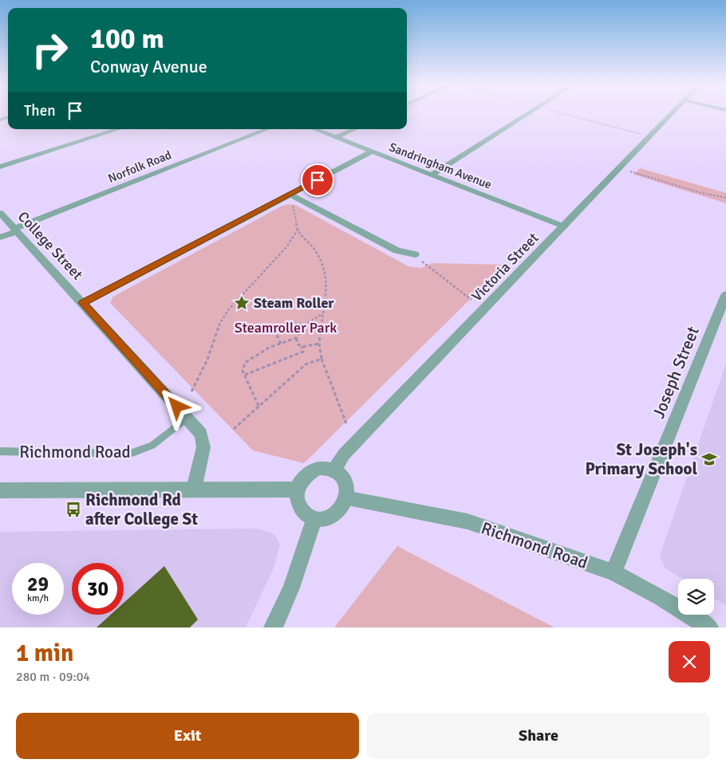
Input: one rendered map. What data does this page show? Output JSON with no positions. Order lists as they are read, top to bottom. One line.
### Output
{"streets":{"street":["Sandringham Avenue","Norfolk Road","College Street","Victoria Street","Joseph Street","Richmond Road"]},"crossings":[["Sandringham Avenue","Victoria Street"],["Norfolk Road","College Street"],["College Street","Richmond Road"],["Victoria Street","Richmond Road"],["Joseph Street","Richmond Road"]],"parks":["Steamroller Park"],"places":{"place":["Steam Roller"],"school or university":["St Joseph's Primary School"],"bus stop":["Richmond Rd after College St"]},"page":{"turn":["100 m","Conway Avenue"],"then":"Then","speed":"29 km/h","limit":"30","heading":["1 min","280 m · 09:04"],"buttons":["Exit","Share"]}}
